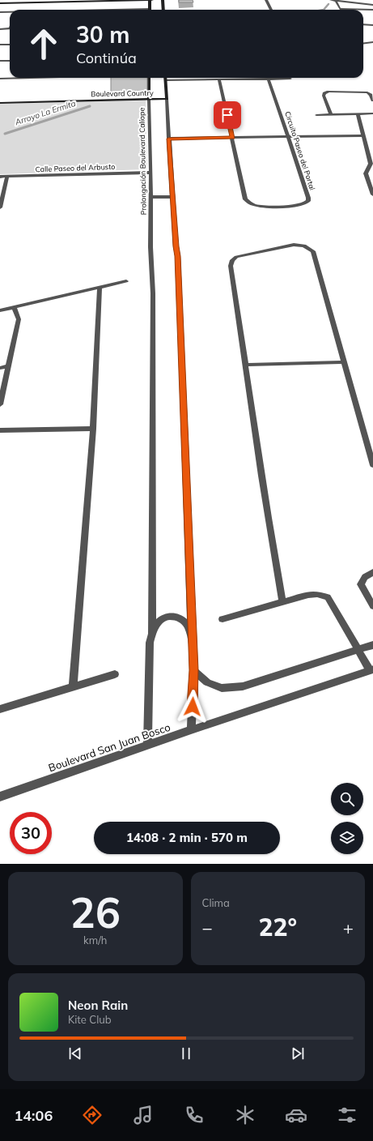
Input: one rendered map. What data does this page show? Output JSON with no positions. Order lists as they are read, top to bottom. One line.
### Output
{"streets":{"street":["Boulevard Country","Circuito Paseo del Portal","Prolongación Boulevard Calíope","Calle Paseo del Arbusto","Boulevard San Juan Bosco"]},"crossings":[["Boulevard Country","Prolongación Boulevard Calíope"],["Prolongación Boulevard Calíope","Calle Paseo del Arbusto"],["Prolongación Boulevard Calíope","Boulevard San Juan Bosco"]],"water":["Arroyo La Ermita"],"page":{"turn":["30 m","Continúa"],"limit":"30","trip":"14:08 · 2 min · 570 m","tile":[["26","km/h"],"Clima"],"heat":["−","22°","+"],"song":["Neon Rain","Kite Club"],"tabs":"14:06"}}
